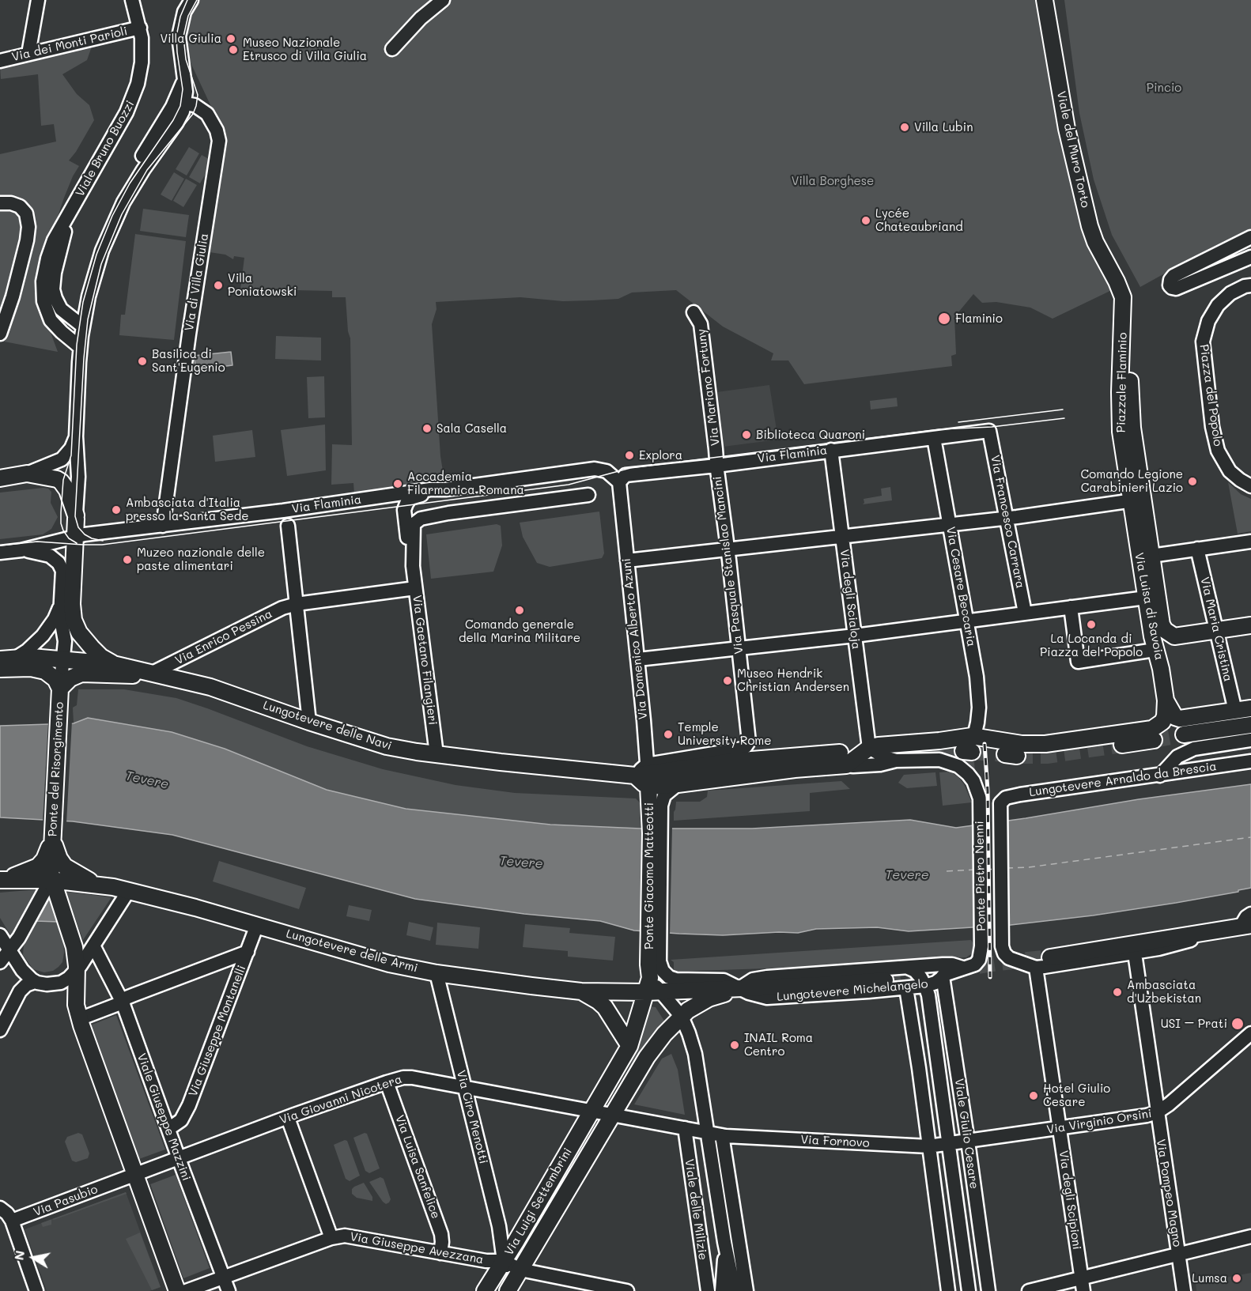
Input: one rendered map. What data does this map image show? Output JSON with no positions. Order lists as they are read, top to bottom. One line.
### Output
{"streets":{"main road":["Viale del Muro Torto","Piazzale Flaminio","Via Luisa di Savoia","Lungotevere delle Navi","Ponte del Risorgimento","Ponte Giacomo Matteotti","Lungotevere delle Armi","Lungotevere Michelangelo","Via Luigi Settembrini"],"street":["Via dei Monti Parioli","Viale Bruno Buozzi","Via di Villa Giulia","Via Mariano Fortuny","Piazza del Popolo","Via Flaminia","Via Francesco Carrara","Via Pasquale Stanislao Mancini","Via Cesare Beccaria","Via degli Scialoja","Via Maria Cristina","Via Enrico Pessina","Via Domenico Alberto Azuni","Via Gaetano Filangieri","Lungotevere Arnaldo da Brescia","Ponte Pietro Nenni","Via Giuseppe Montanelli","Via Giovanni Nicotera","Viale Giuseppe Mazzini","Via Ciro Menotti","Via Virginio Orsini","Viale Giulio Cesare","Via Fornovo","Via Luisa Sanfelice","Via Pompeo Magno","Via degli Scipioni","Via Pasubio","Viale delle Milizie","Via Giuseppe Avezzana"]},"crossings":[["Via dei Monti Parioli","Viale Bruno Buozzi"],["Viale del Muro Torto","Piazzale Flaminio"],["Via di Villa Giulia","Via Flaminia"],["Piazzale Flaminio","Via Luisa di Savoia"],["Via Mariano Fortuny","Via Flaminia"],["Via Mariano Fortuny","Via Pasquale Stanislao Mancini"],["Via Flaminia","Via Francesco Carrara"],["Via Flaminia","Via Pasquale Stanislao Mancini"],["Via Flaminia","Via Cesare Beccaria"],["Via Flaminia","Via degli Scialoja"],["Via Flaminia","Via Domenico Alberto Azuni"],["Via Flaminia","Ponte del Risorgimento"],["Via Pasquale Stanislao Mancini","Via Domenico Alberto Azuni"],["Via Pasquale Stanislao Mancini","Lungotevere delle Navi"],["Via Pasquale Stanislao Mancini","Ponte Giacomo Matteotti"],["Via Enrico Pessina","Via Gaetano Filangieri"],["Via Enrico Pessina","Lungotevere delle Navi"],["Via Domenico Alberto Azuni","Lungotevere delle Navi"],["Via Domenico Alberto Azuni","Ponte Giacomo Matteotti"],["Via Gaetano Filangieri","Lungotevere delle Navi"],["Lungotevere delle Navi","Ponte del Risorgimento"],["Lungotevere delle Navi","Ponte Giacomo Matteotti"],["Ponte del Risorgimento","Lungotevere delle Armi"],["Lungotevere Arnaldo da Brescia","Ponte Pietro Nenni"],["Ponte Giacomo Matteotti","Lungotevere delle Armi"],["Ponte Giacomo Matteotti","Lungotevere Michelangelo"],["Ponte Giacomo Matteotti","Via Luigi Settembrini"],["Ponte Giacomo Matteotti","Viale delle Milizie"],["Ponte Pietro Nenni","Lungotevere Michelangelo"],["Ponte Pietro Nenni","Via degli Scipioni"],["Lungotevere delle Armi","Lungotevere Michelangelo"],["Lungotevere delle Armi","Via Giuseppe Montanelli"],["Lungotevere delle Armi","Via Ciro Menotti"],["Lungotevere delle Armi","Via Luigi Settembrini"],["Lungotevere delle Armi","Viale delle Milizie"],["Lungotevere Michelangelo","Viale Giulio Cesare"],["Lungotevere Michelangelo","Via Luigi Settembrini"],["Lungotevere Michelangelo","Viale delle Milizie"],["Via Giuseppe Montanelli","Viale Giuseppe Mazzini"],["Via Giovanni Nicotera","Viale Giuseppe Mazzini"],["Via Giovanni Nicotera","Via Ciro Menotti"],["Via Giovanni Nicotera","Via Fornovo"],["Via Giovanni Nicotera","Via Luisa Sanfelice"],["Via Giovanni Nicotera","Via Pasubio"],["Via Giovanni Nicotera","Via Luigi Settembrini"],["Via Giovanni Nicotera","Viale delle Milizie"],["Viale Giuseppe Mazzini","Via Giuseppe Avezzana"],["Via Ciro Menotti","Via Luigi Settembrini"],["Via Ciro Menotti","Via Giuseppe Avezzana"],["Via Virginio Orsini","Viale Giulio Cesare"],["Via Virginio Orsini","Via Fornovo"],["Via Virginio Orsini","Via Pompeo Magno"],["Via Virginio Orsini","Via degli Scipioni"],["Viale Giulio Cesare","Via Fornovo"],["Via Fornovo","Viale delle Milizie"],["Via Luisa Sanfelice","Via Giuseppe Avezzana"],["Via Luigi Settembrini","Viale delle Milizie"],["Via Luigi Settembrini","Via Giuseppe Avezzana"]],"water":["Tevere"],"parks":["Pincio","Villa Borghese"],"places":["Villa Giulia","Museo Nazionale Etrusco di Villa Giulia","Villa Lubin","Lycée Chateaubriand","Villa Poniatowski","Flaminio","Basilica di Sant'Eugenio","Sala Casella","Biblioteca Quaroni","Explora","Comando Legione Carabinieri Lazio","Accademia Filarmonica Romana","Ambasciata d'Italia presso la Santa Sede","Muzeo nazionale delle paste alimentari","Comando generale della Marina Militare","La Locanda di Piazza del Popolo","Museo Hendrik Christian Andersen","Temple University Rome","Ambasciata d'Uzbekistan","USI – Prati","INAIL Roma Centro","Hotel Giulio Cesare","Lumsa"],"north":"left"}
